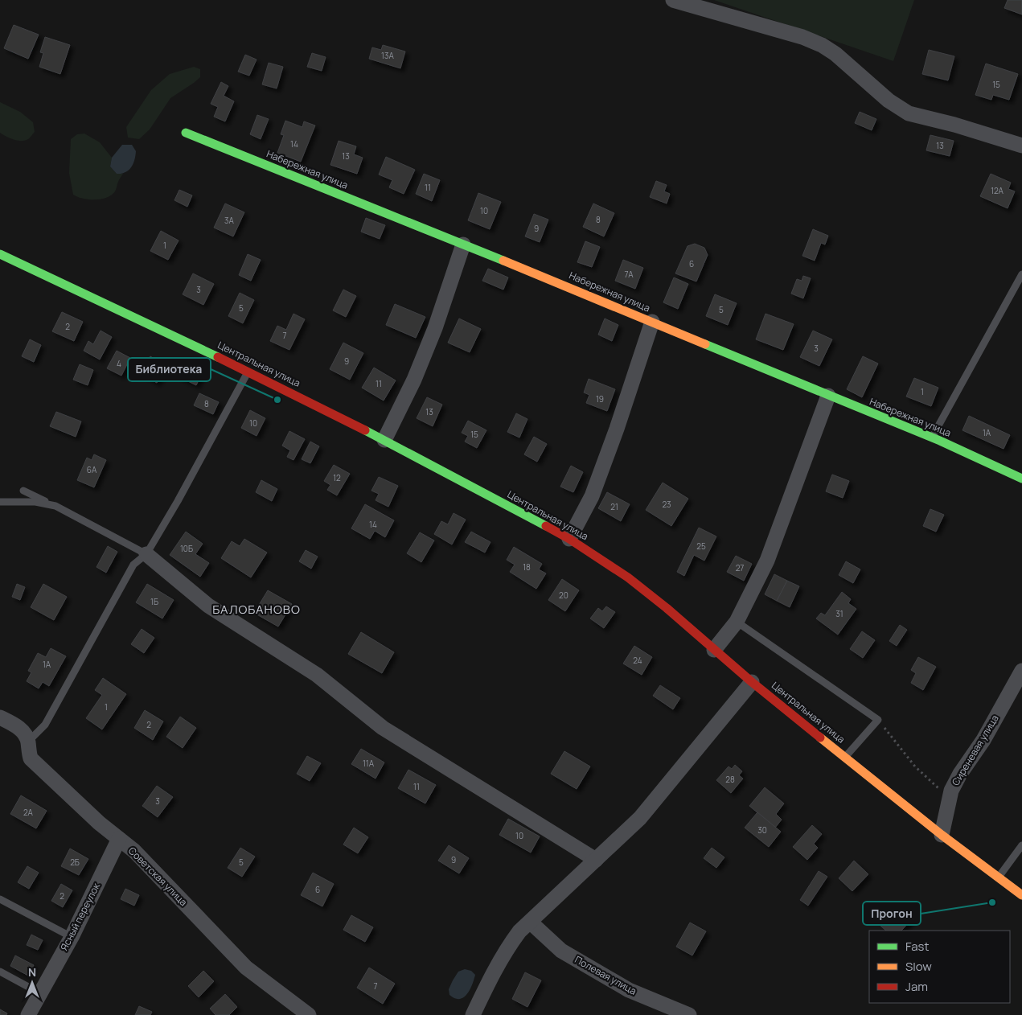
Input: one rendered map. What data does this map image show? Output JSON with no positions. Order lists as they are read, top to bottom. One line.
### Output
{"streets":{"main road":["Набережная улица","Центральная улица"],"street":["Сиреневая улица","Советская улица","Ясный переулок","Полевая улица"]},"crossings":[["Центральная улица","Сиреневая улица"],["Советская улица","Ясный переулок"]],"districts":["БАЛОБАНОВО"],"places":["Библиотека","Прогон"],"house_numbers":["13А","15","14","13","13","11","12А","10","8","3А","9","1","6","7А","3","5","5","2","7","3","9","4","11","1","19","8","13","10","1А","15","6А","12","23","21","14","25","10Б","18","27","20","1Б","31","24","1А","1","2","11А","28","11","3","2А","30","10","9","2Б","5","6","2","7"],"legend":["Fast","Slow","Jam"],"north":"top"}
